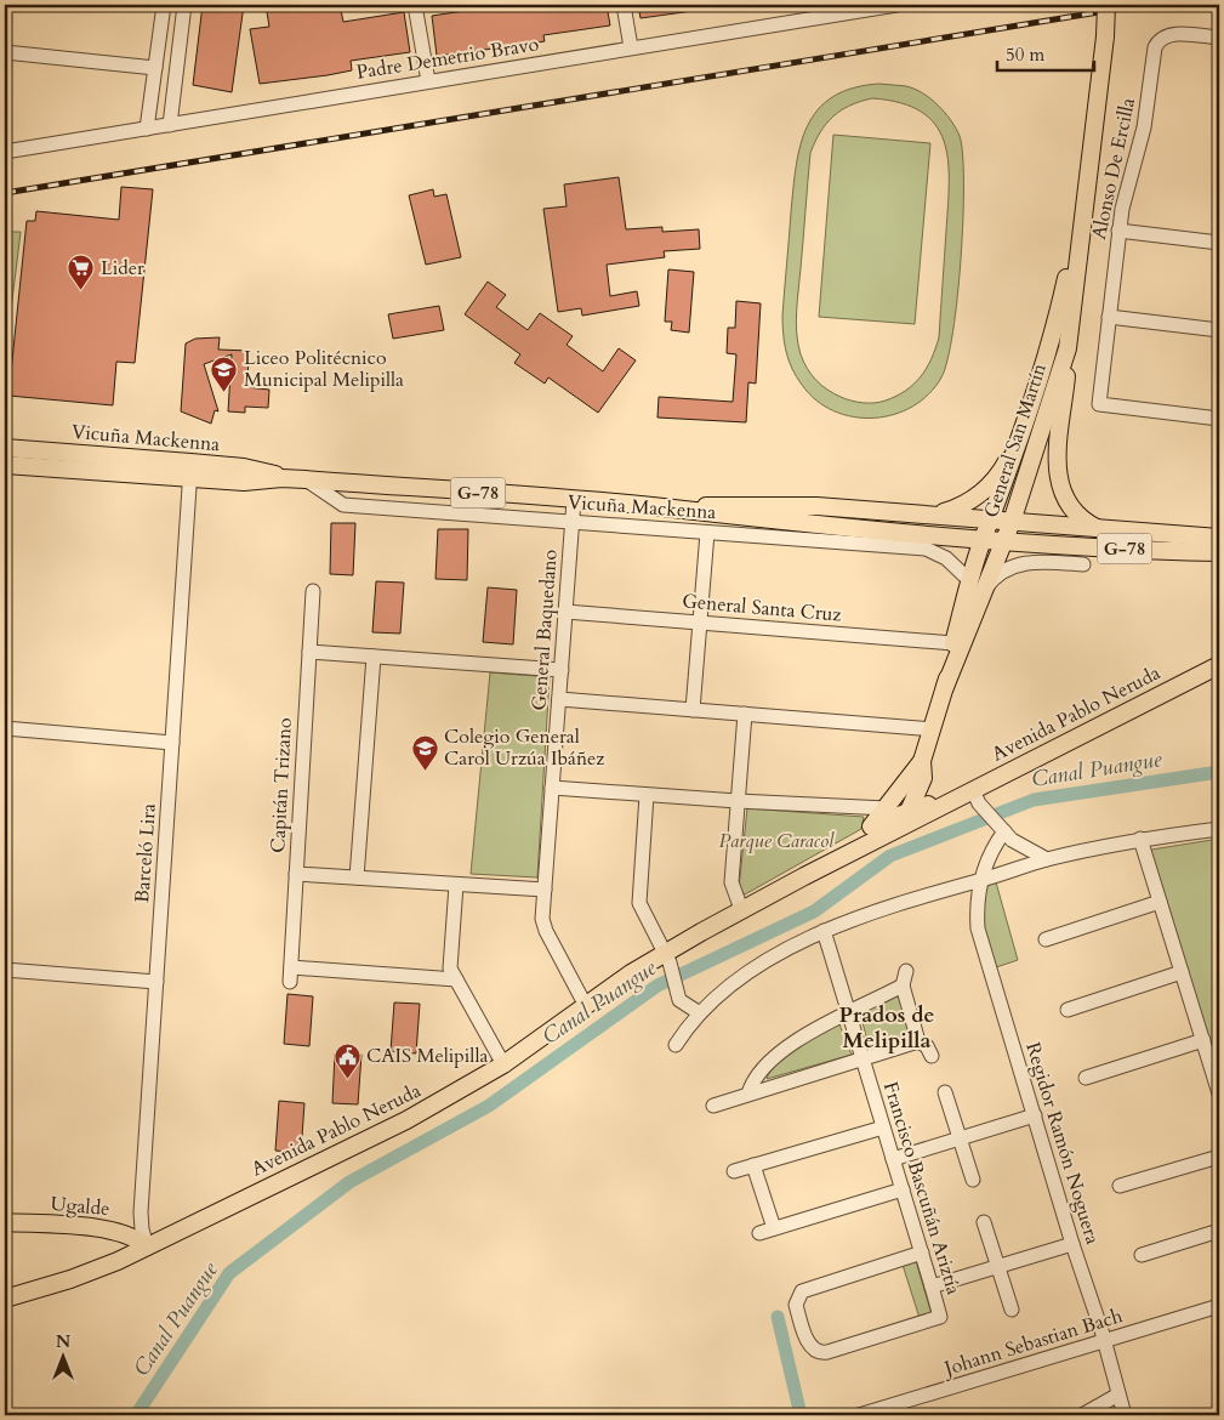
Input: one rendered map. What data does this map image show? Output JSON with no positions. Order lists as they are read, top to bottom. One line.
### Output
{"streets":{"main road":["Vicuña Mackenna","General San Martín","G-78","Avenida Pablo Neruda","Ugalde"],"street":["Padre Demetrio Bravo","Alonso De Ercilla","General Santa Cruz","General Baquedano","Capitán Trizano","Barceló Lira","Regidor Ramón Noguera","Francisco Bascuñán Ariztía","Johann Sebastian Bach"]},"crossings":[["Vicuña Mackenna","General San Martín"],["Vicuña Mackenna","General Baquedano"],["Vicuña Mackenna","Barceló Lira"],["General San Martín","General Santa Cruz"],["General San Martín","Avenida Pablo Neruda"],["General Santa Cruz","General Baquedano"],["General Baquedano","Avenida Pablo Neruda"],["Avenida Pablo Neruda","Barceló Lira"],["Avenida Pablo Neruda","Ugalde"],["Barceló Lira","Ugalde"],["Regidor Ramón Noguera","Johann Sebastian Bach"]],"districts":["Prados de Melipilla"],"water":["Canal Puangue"],"parks":["Parque Caracol"],"places":{"supermarket":["Lider"],"school or university":["Liceo Politécnico Municipal Melipilla","Colegio General Carol Urzúa Ibáñez"],"public building":["CAIS Melipilla"]},"scale_bar":"50 m","north":"top"}
